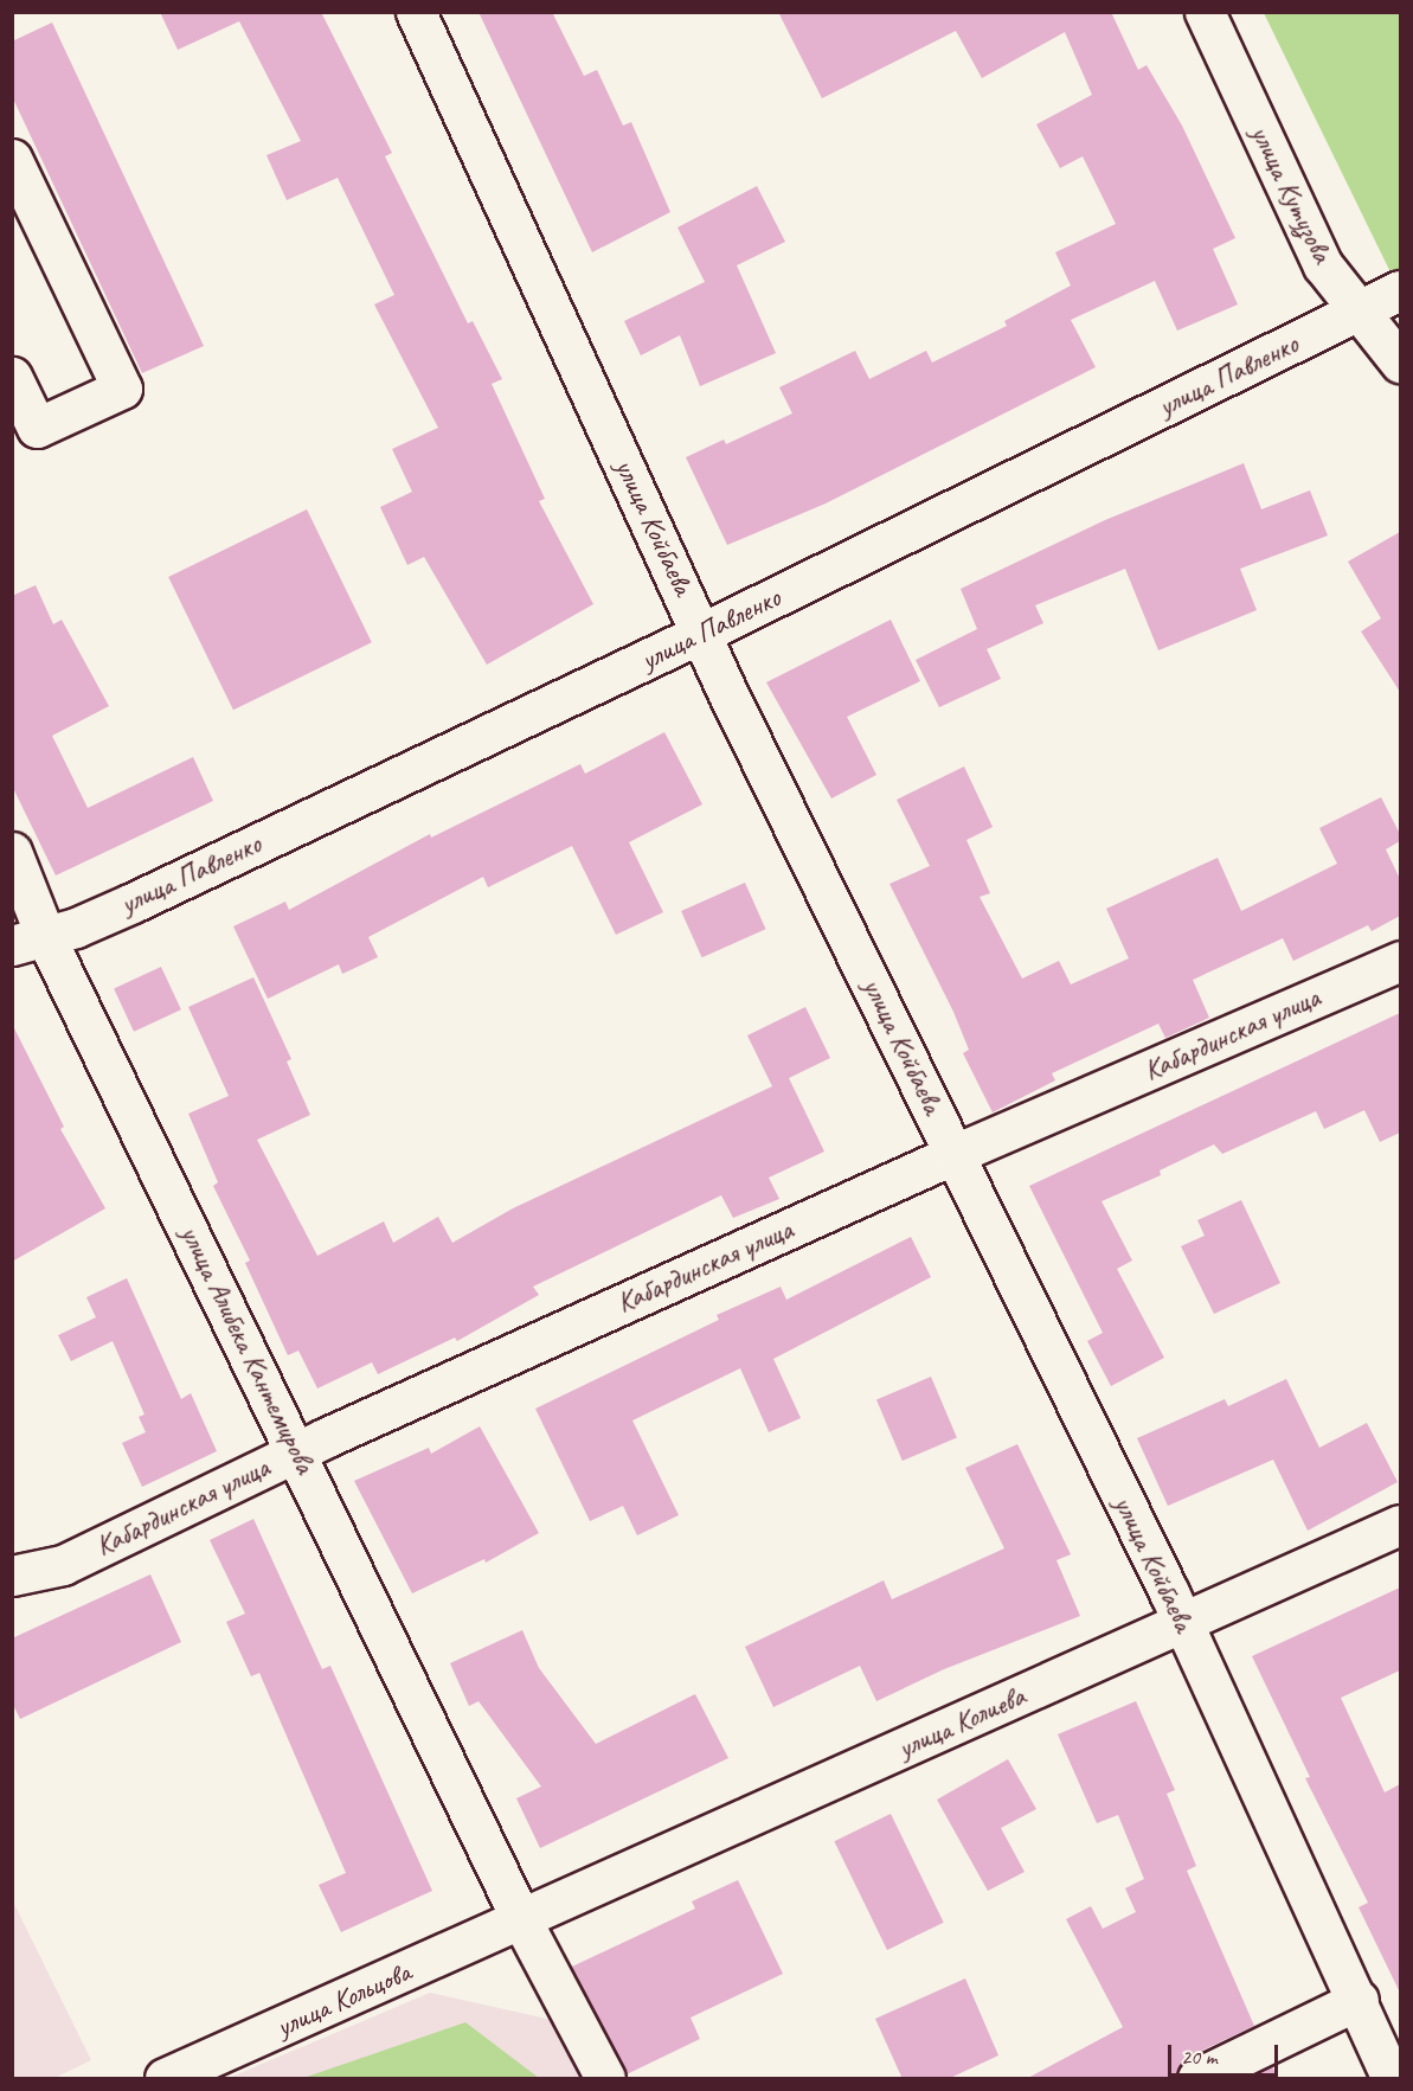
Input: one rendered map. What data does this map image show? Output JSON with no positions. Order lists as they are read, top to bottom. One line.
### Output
{"streets":{"street":["улица Кутузова","улица Павленко","улица Койбаева","Кабардинская улица","улица Алибека Кантемирова","улица Колиева","улица Кольцова"]},"crossings":[["улица Кутузова","улица Павленко"],["улица Павленко","улица Койбаева"],["улица Павленко","улица Алибека Кантемирова"],["улица Койбаева","Кабардинская улица"],["улица Койбаева","улица Колиева"],["Кабардинская улица","улица Алибека Кантемирова"],["улица Алибека Кантемирова","улица Колиева"],["улица Алибека Кантемирова","улица Кольцова"],["улица Колиева","улица Кольцова"]],"scale_bar":"20 m"}
